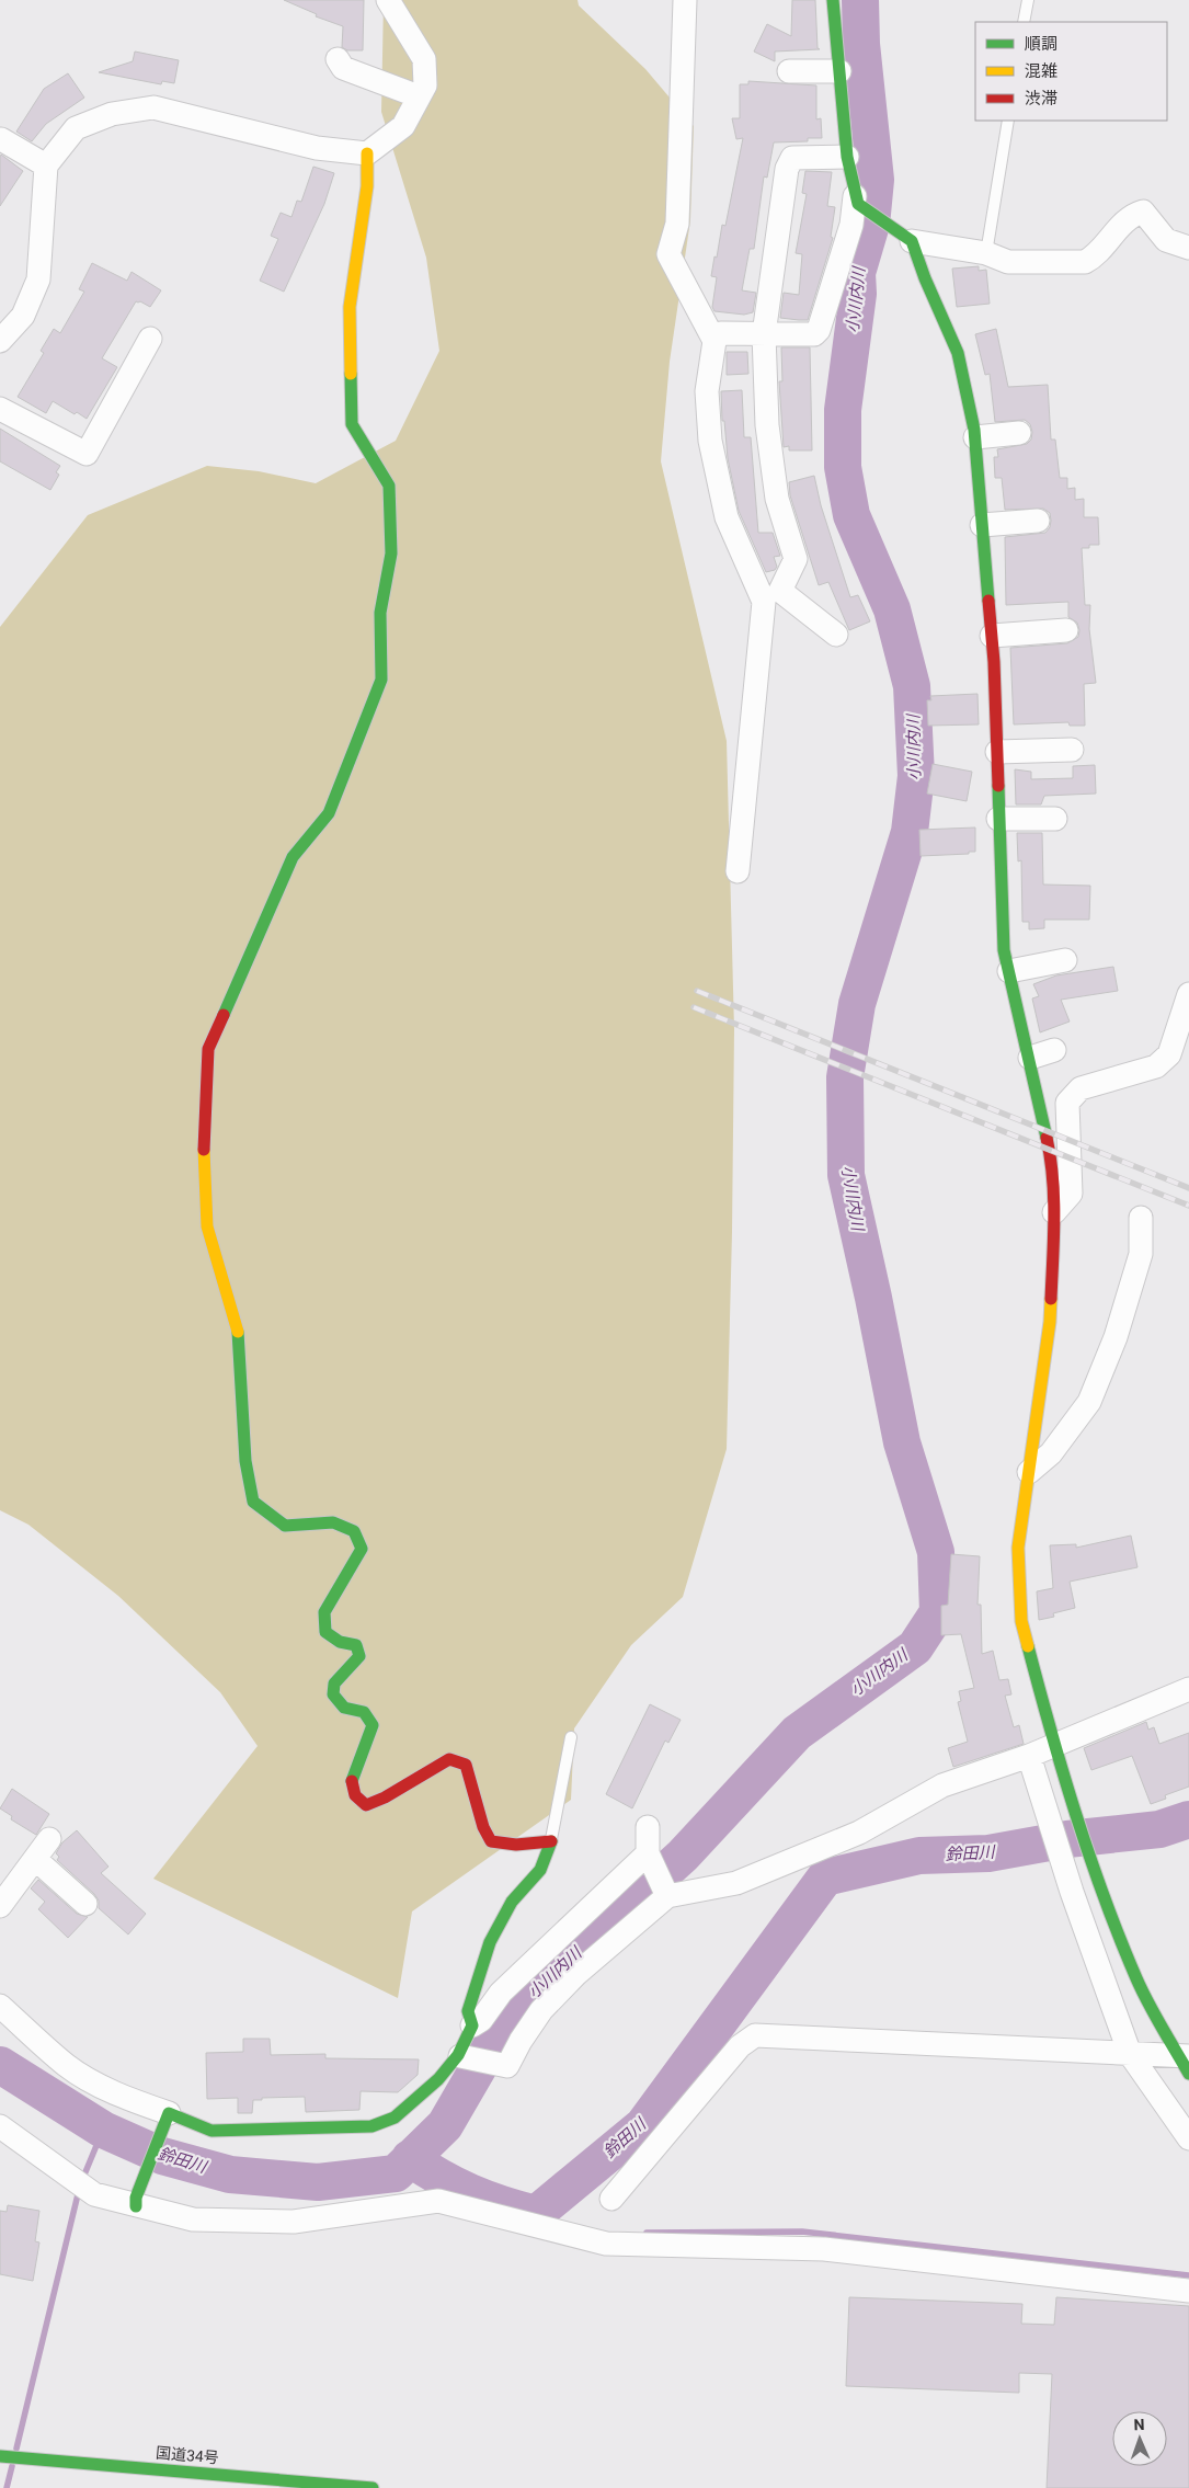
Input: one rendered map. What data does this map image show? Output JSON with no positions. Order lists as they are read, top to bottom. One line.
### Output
{"streets":{"main road":["国道34号"]},"water":["小川内川","鈴田川"],"legend":["順調","混雑","渋滞"],"north":"top"}
